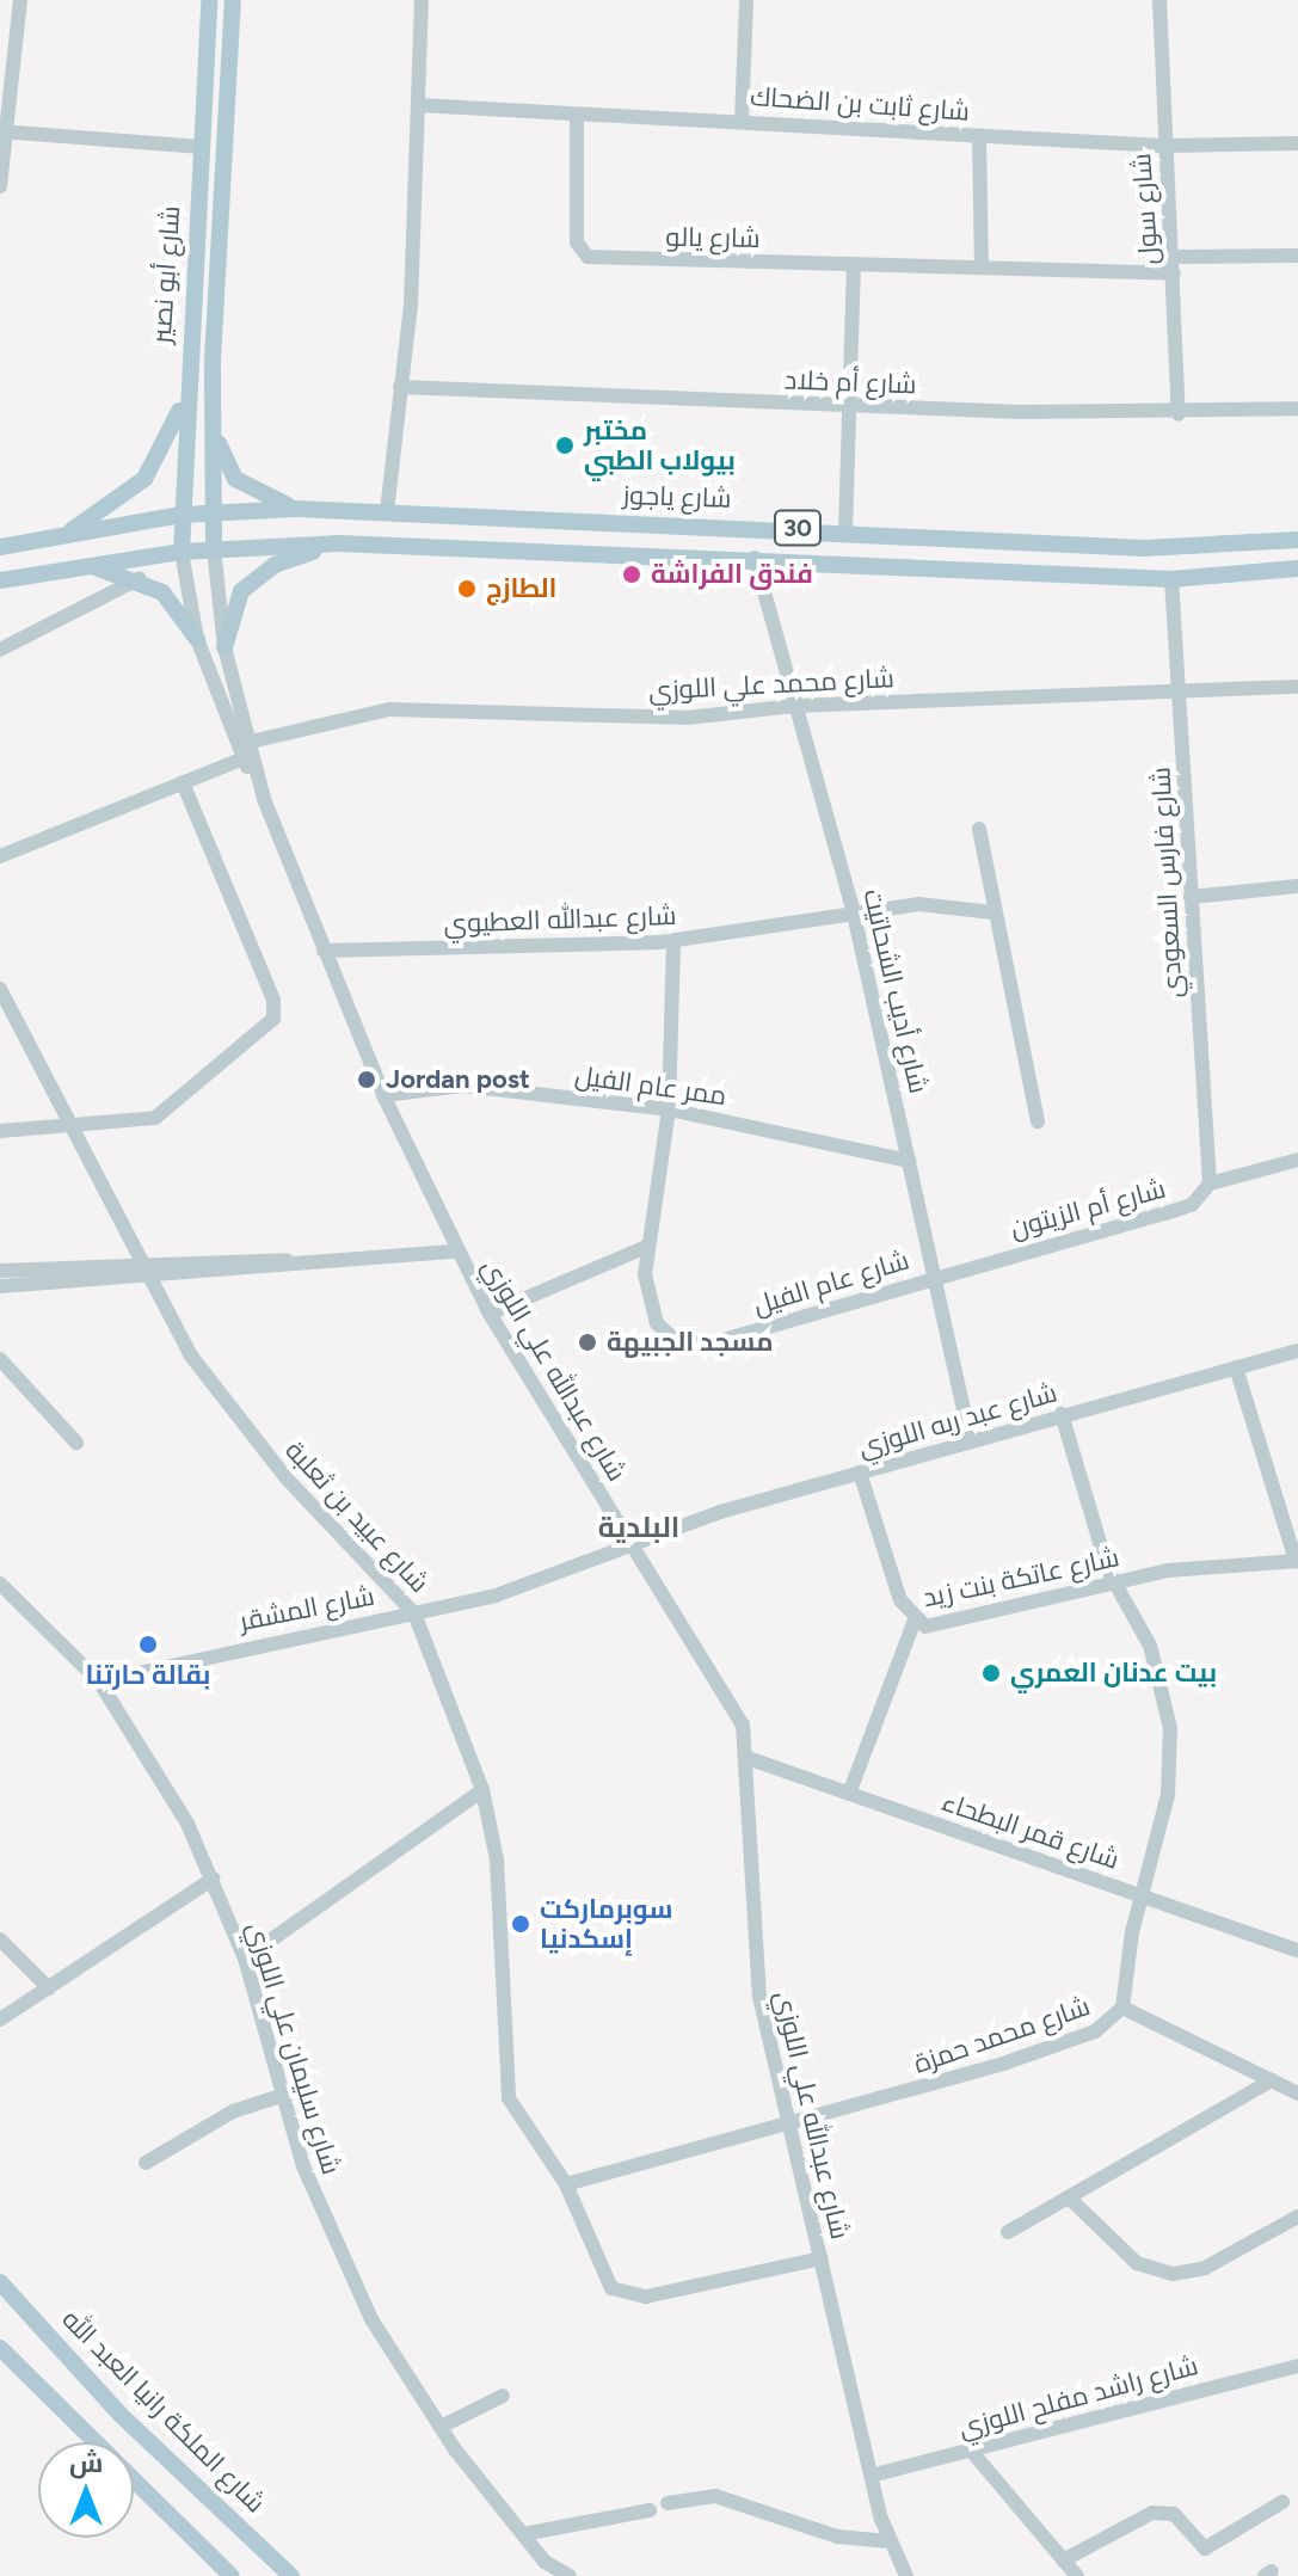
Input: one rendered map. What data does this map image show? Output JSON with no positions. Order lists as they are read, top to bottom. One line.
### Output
{"streets":{"main road":["شارع أبو نصير","شارع ياجوز","30","شارع الملكة رانيا العبد الله"],"street":["شارع ثابت بن الضحاك","شارع سول","شارع يالو","شارع أم خلاد","شارع محمد علي اللوزي","شارع فارس السعودي","شارع عبدالله العطيوي","شارع أديب الشحاتيت","ممر عام الفيل","شارع أم الزيتون","شارع عام الفيل","شارع عبدالله علي اللوزي","شارع عبد ربه اللوزي","شارع عبيد بن ثعلبة","شارع عاتكة بنت زيد","شارع المشقر","شارع قمر البطحاء","شارع محمد حمزة","شارع سليمان علي اللوزي","شارع راشد مفلح اللوزي"]},"crossings":[["شارع ثابت بن الضحاك","شارع سول"],["شارع ثابت بن الضحاك","شارع يالو"],["شارع سول","شارع يالو"],["شارع سول","شارع أم خلاد"],["شارع أبو نصير","شارع ياجوز"],["شارع أبو نصير","30"],["شارع أبو نصير","شارع عبدالله علي اللوزي"],["30","شارع فارس السعودي"],["30","شارع أديب الشحاتيت"],["30","شارع عبدالله علي اللوزي"],["شارع محمد علي اللوزي","شارع فارس السعودي"],["شارع محمد علي اللوزي","شارع أديب الشحاتيت"],["شارع محمد علي اللوزي","شارع عبدالله علي اللوزي"],["شارع فارس السعودي","شارع أم الزيتون"],["شارع عبدالله العطيوي","شارع أديب الشحاتيت"],["شارع عبدالله العطيوي","شارع عام الفيل"],["شارع عبدالله العطيوي","شارع عبدالله علي اللوزي"],["شارع أديب الشحاتيت","ممر عام الفيل"],["شارع أديب الشحاتيت","شارع أم الزيتون"],["شارع أديب الشحاتيت","شارع عام الفيل"],["شارع أديب الشحاتيت","شارع عبد ربه اللوزي"],["ممر عام الفيل","شارع عام الفيل"],["ممر عام الفيل","شارع عبدالله علي اللوزي"],["شارع أم الزيتون","شارع عام الفيل"],["شارع عبدالله علي اللوزي","شارع عبد ربه اللوزي"],["شارع عبدالله علي اللوزي","شارع عبيد بن ثعلبة"],["شارع عبدالله علي اللوزي","شارع المشقر"],["شارع عبدالله علي اللوزي","شارع قمر البطحاء"],["شارع عبدالله علي اللوزي","شارع محمد حمزة"],["شارع عبدالله علي اللوزي","شارع راشد مفلح اللوزي"],["شارع عبد ربه اللوزي","شارع عاتكة بنت زيد"],["شارع عبد ربه اللوزي","شارع المشقر"],["شارع عبد ربه اللوزي","شارع محمد حمزة"],["شارع عبيد بن ثعلبة","شارع المشقر"],["شارع عبيد بن ثعلبة","شارع محمد حمزة"],["شارع عاتكة بنت زيد","شارع محمد حمزة"],["شارع المشقر","شارع سليمان علي اللوزي"],["شارع قمر البطحاء","شارع محمد حمزة"]],"districts":["البلدية"],"places":["مختبر بيولاب الطبي","فندق الفراشة","الطازج","Jordan post","مسجد الجبيهة","بقالة حارتنا","بيت عدنان العمري","سوبرماركت إسكدنيا"],"north":"top"}
